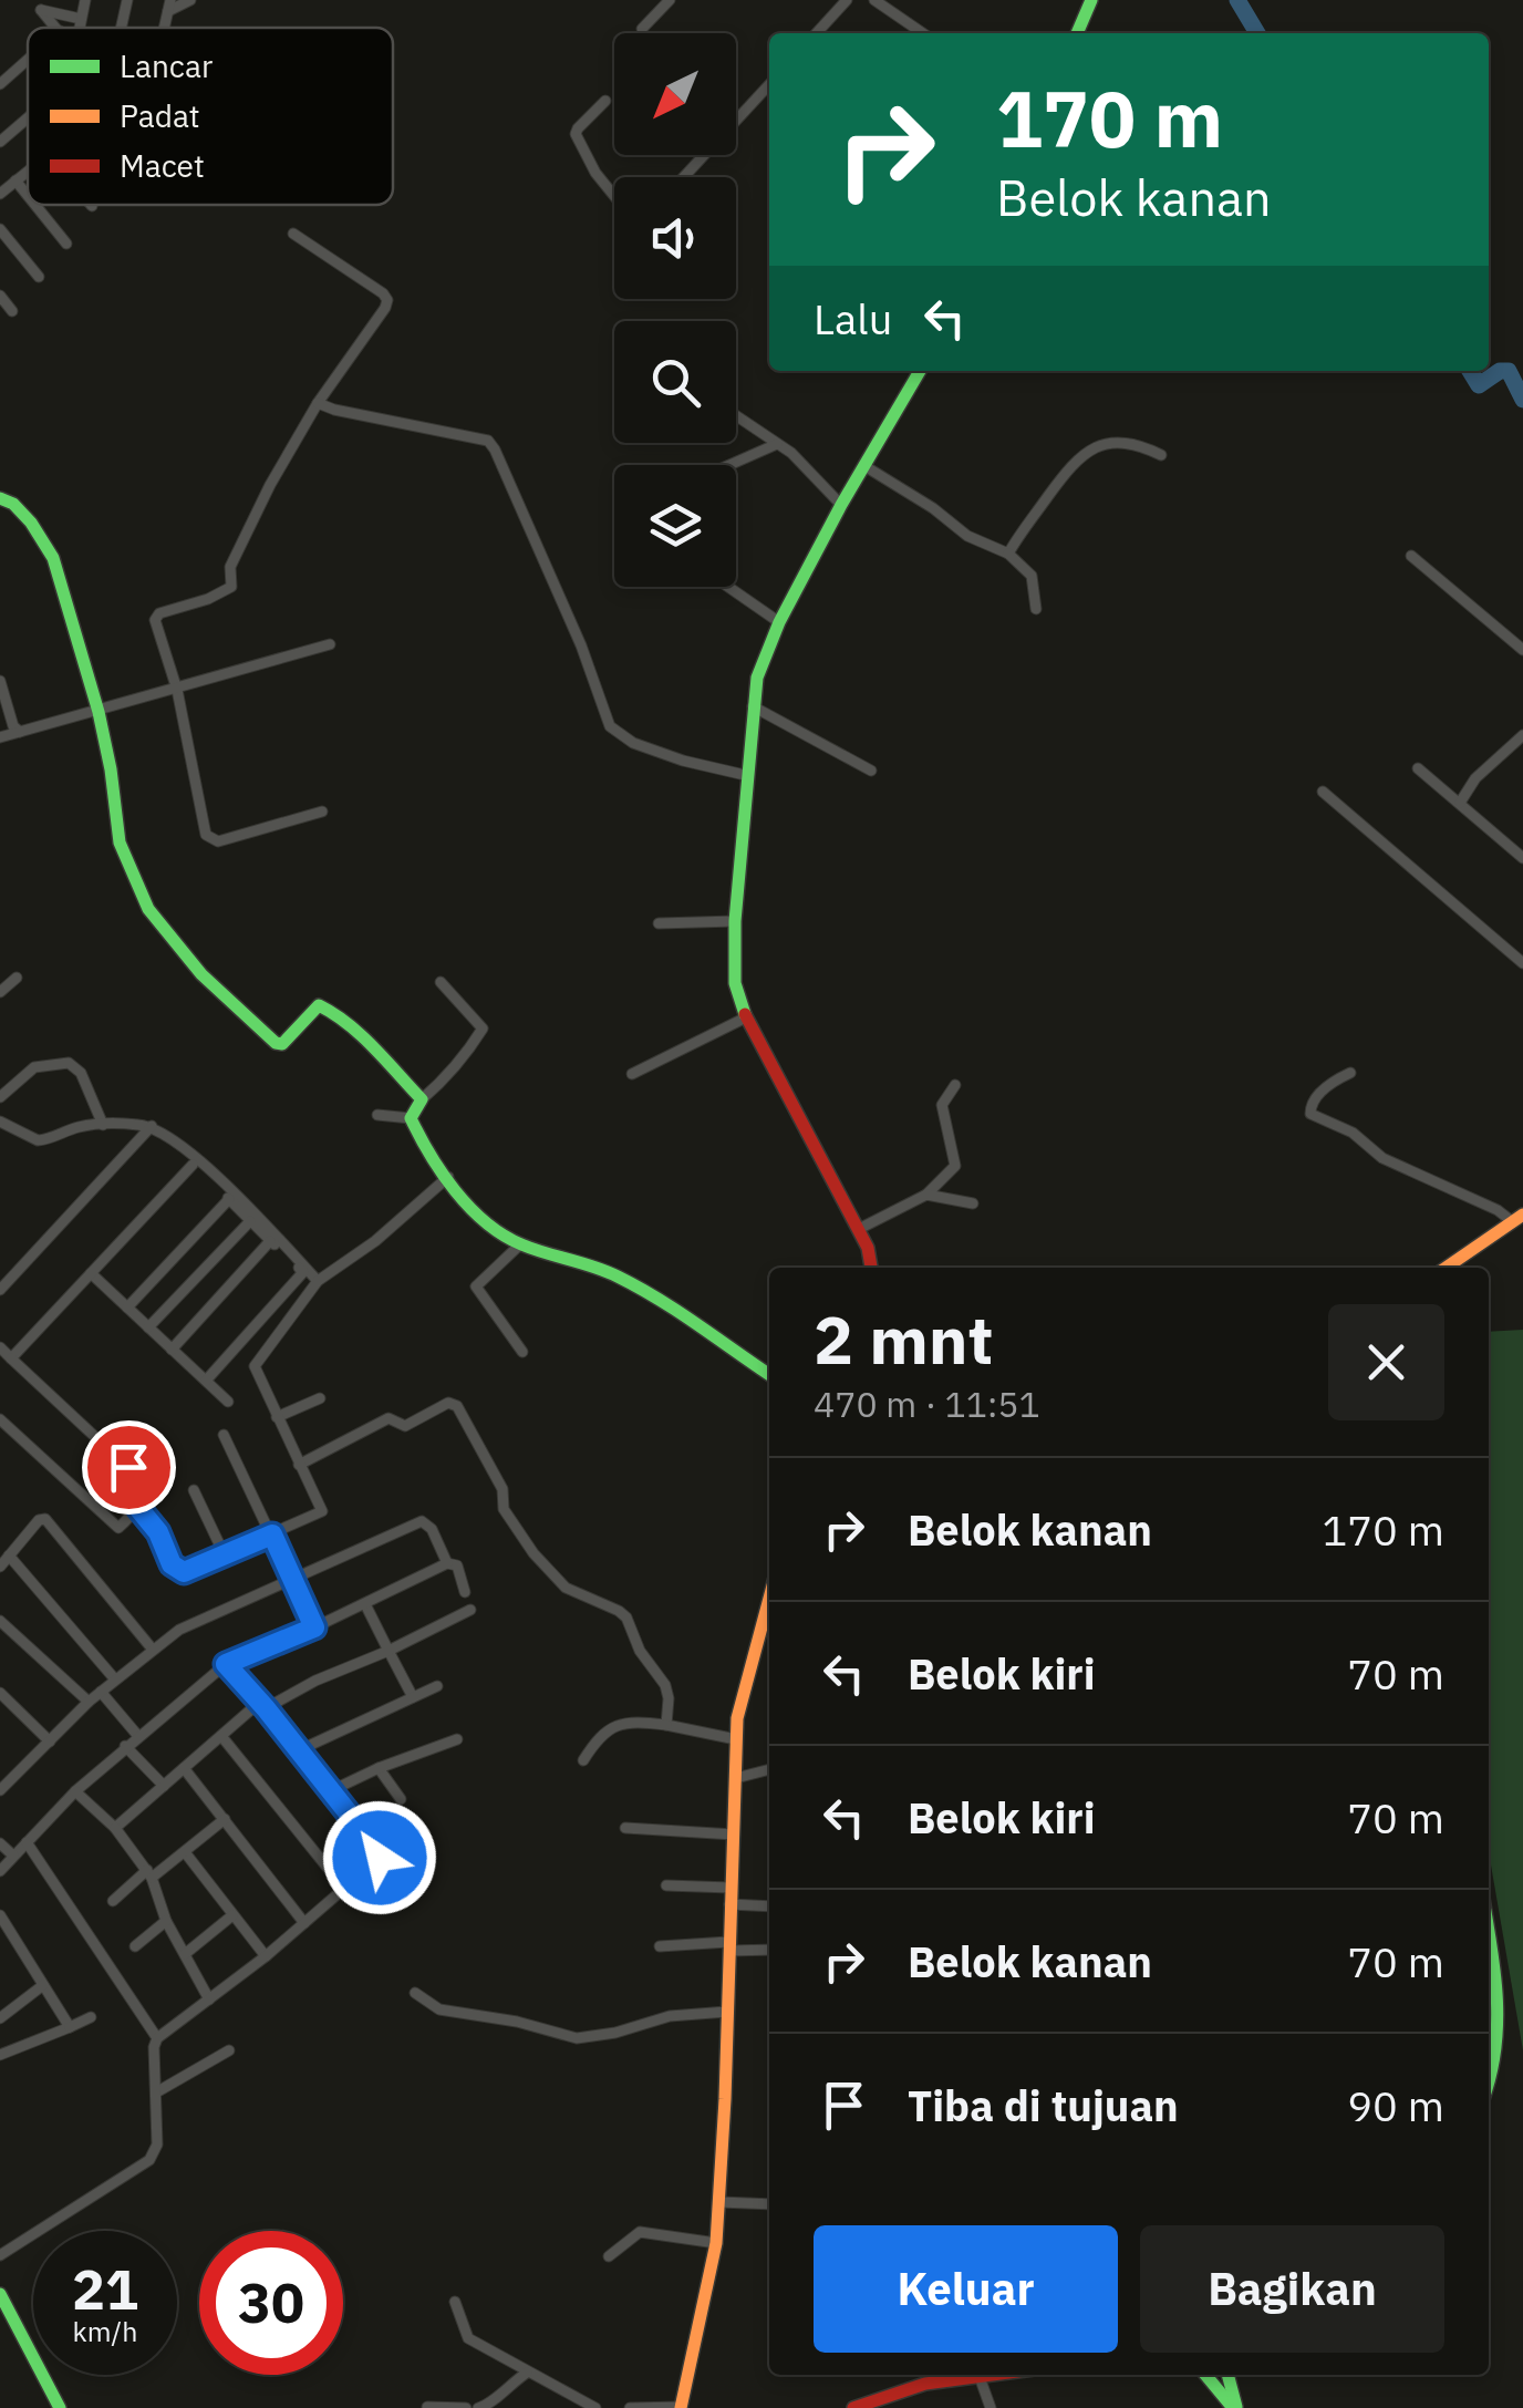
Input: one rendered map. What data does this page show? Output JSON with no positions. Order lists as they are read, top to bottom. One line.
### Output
{"legend":["Lancar","Padat","Macet"],"north":"bottom left","page":{"turn":["170 m","Belok kanan"],"then":"Lalu","heading":["2 mnt","470 m · 11:51"],"list":[{"name":"Belok kanan","value":"170 m"},{"name":"Belok kiri","value":"70 m"},{"name":"Belok kiri","value":"70 m"},{"name":"Belok kanan","value":"70 m"},{"name":"Tiba di tujuan","value":"90 m"}],"buttons":["Keluar","Bagikan"],"speed":"21 km/h","limit":"30"}}
